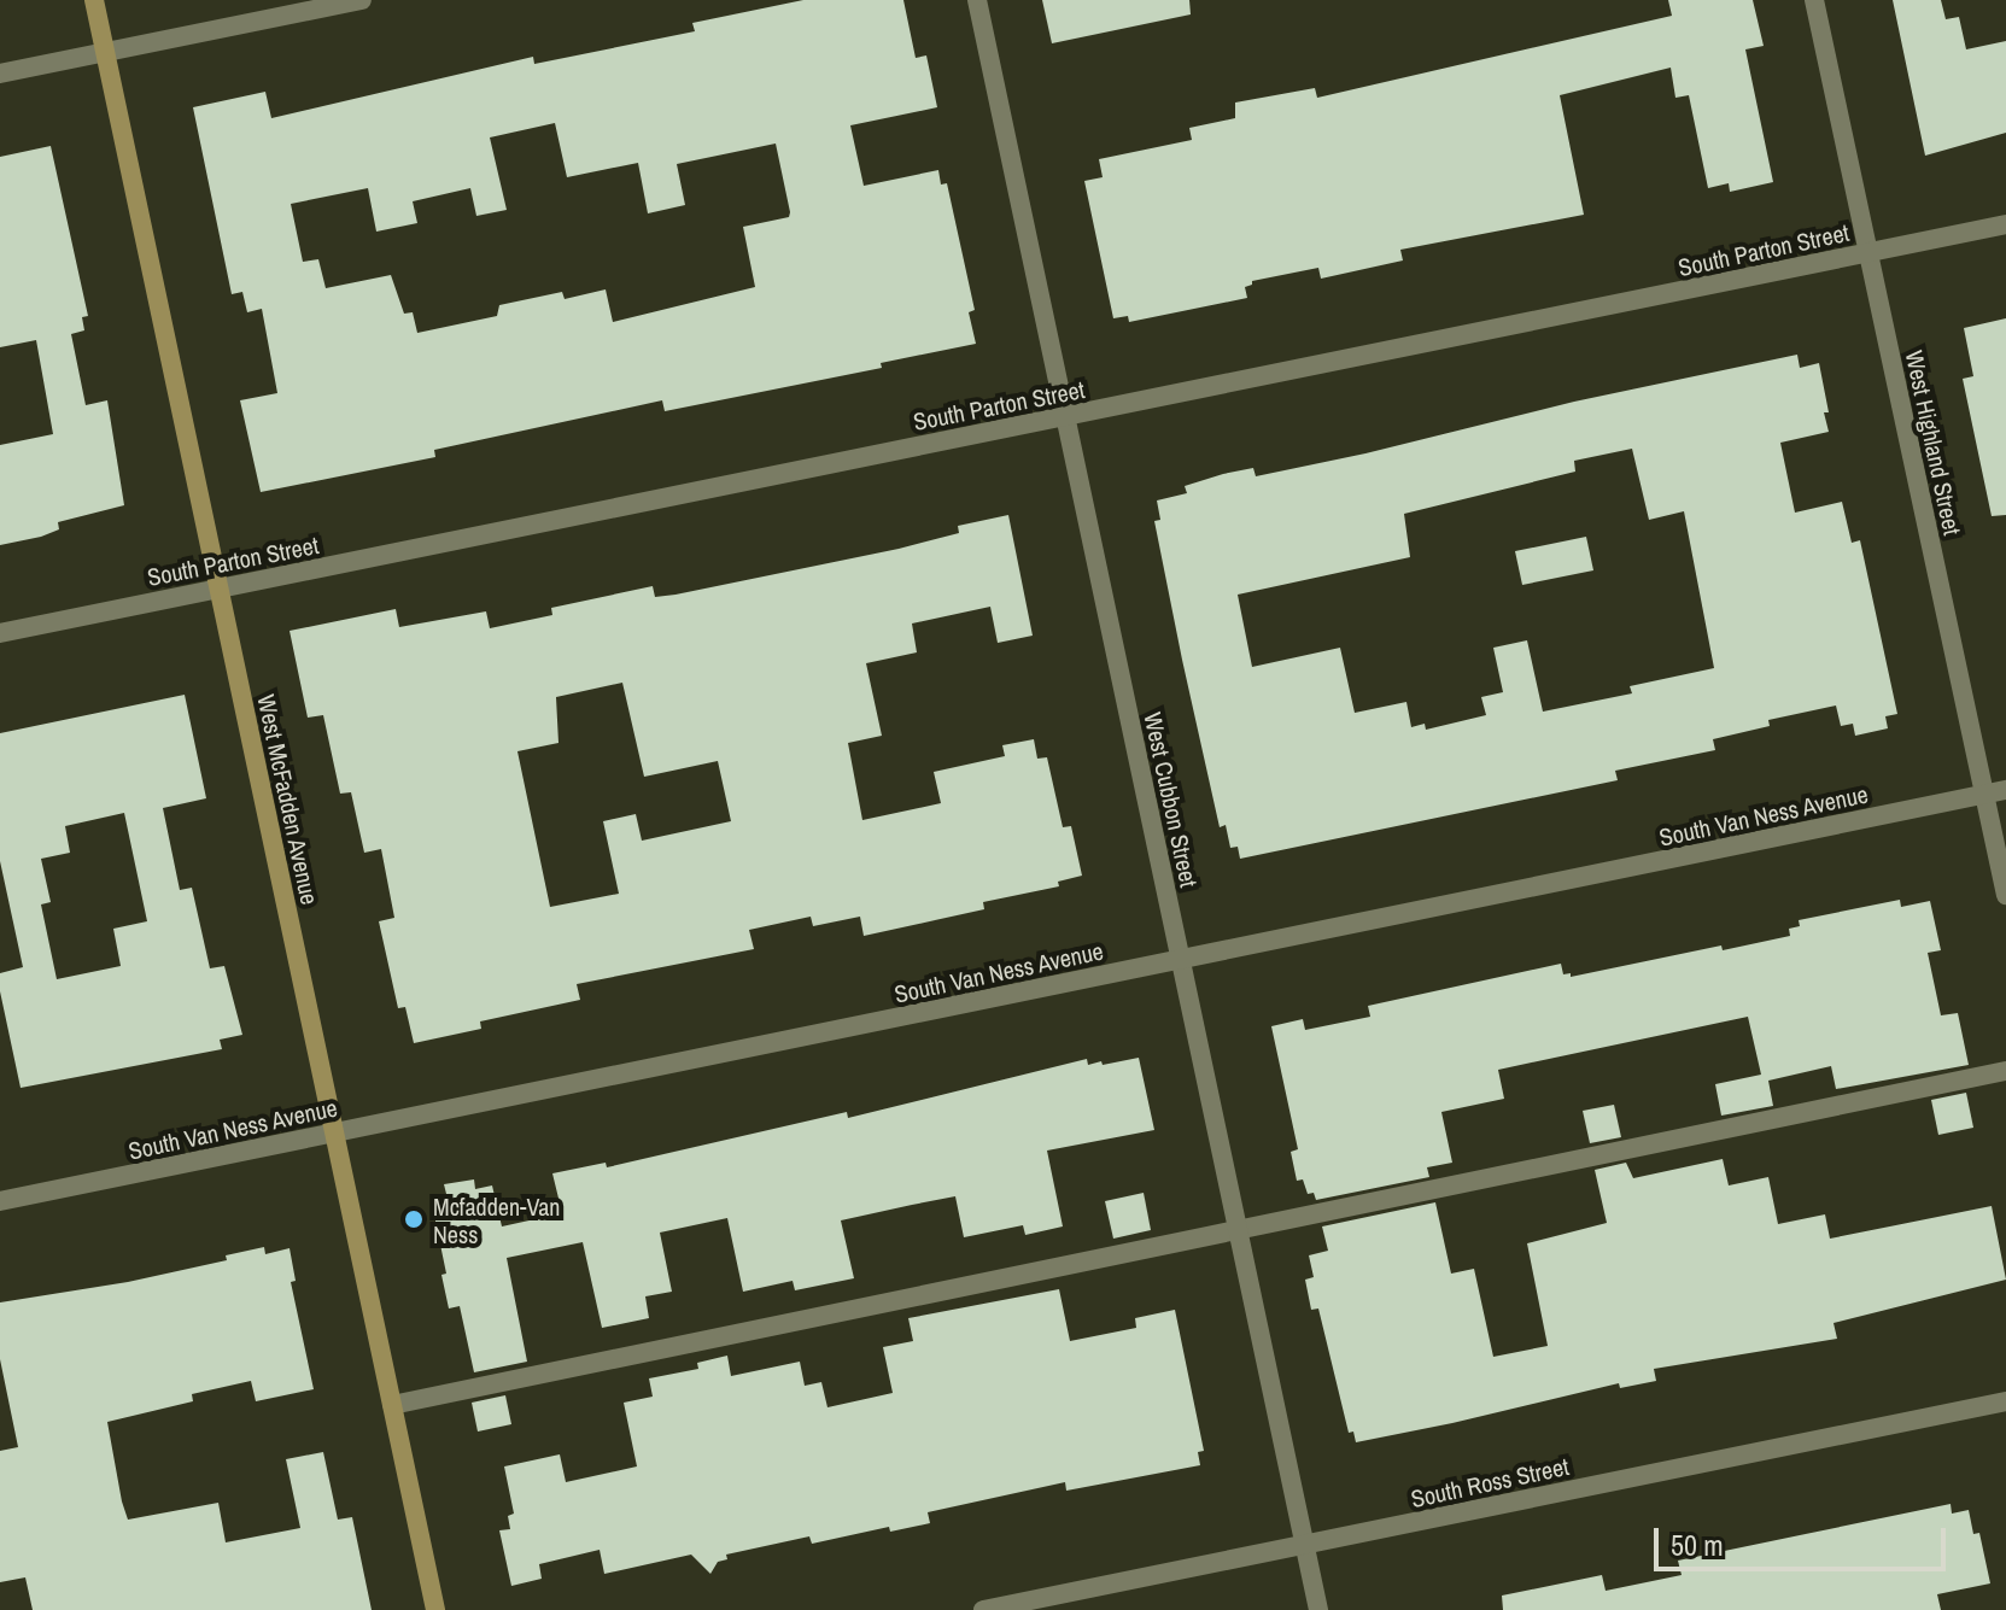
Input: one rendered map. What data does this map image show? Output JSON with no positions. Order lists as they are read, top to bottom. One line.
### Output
{"streets":{"street":["South Parton Street","West Highland Street","West McFadden Avenue","West Cubbon Street","South Van Ness Avenue","South Ross Street"]},"crossings":[["South Parton Street","West Highland Street"],["South Parton Street","West McFadden Avenue"],["South Parton Street","West Cubbon Street"],["West Highland Street","South Van Ness Avenue"],["West McFadden Avenue","South Van Ness Avenue"],["West Cubbon Street","South Van Ness Avenue"],["West Cubbon Street","South Ross Street"]],"places":["Mcfadden-Van Ness"],"scale_bar":"50 m"}
